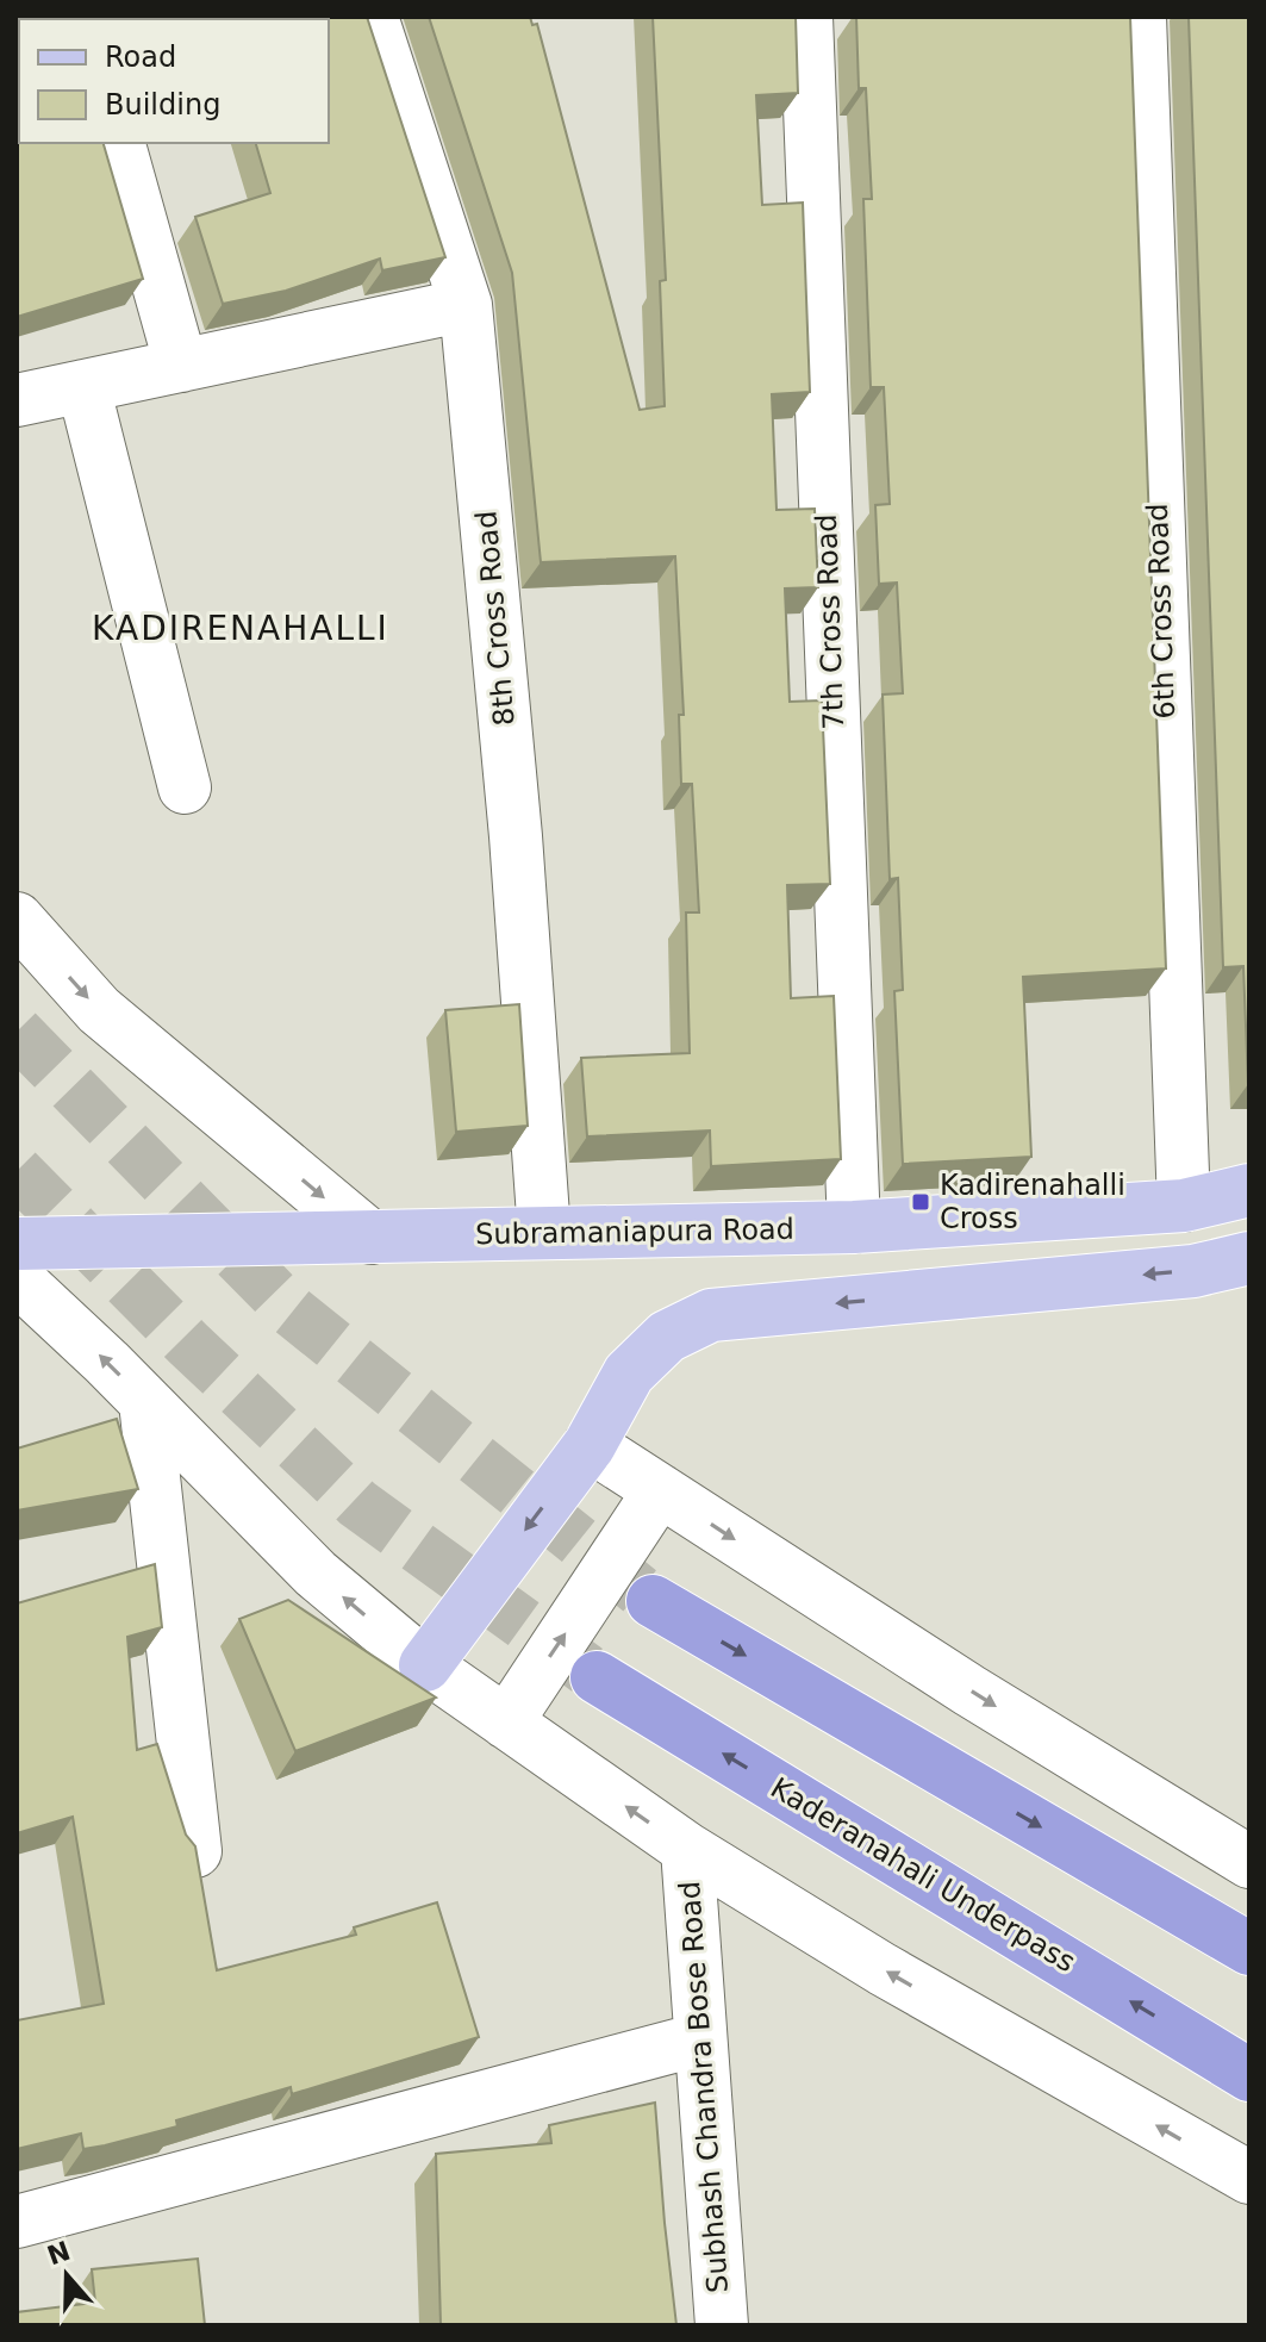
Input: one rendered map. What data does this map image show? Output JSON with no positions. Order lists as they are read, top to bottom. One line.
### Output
{"streets":{"highway":["Kaderanahali Underpass"],"main road":["Subramaniapura Road"],"street":["6th Cross Road","8th Cross Road","7th Cross Road","Subhash Chandra Bose Road"]},"crossings":[["6th Cross Road","Subramaniapura Road"],["8th Cross Road","Subramaniapura Road"],["7th Cross Road","Subramaniapura Road"]],"districts":["KADIRENAHALLI"],"places":{"transit":["Kadirenahalli Cross"]},"legend":["Road","Building"],"north":"top"}
